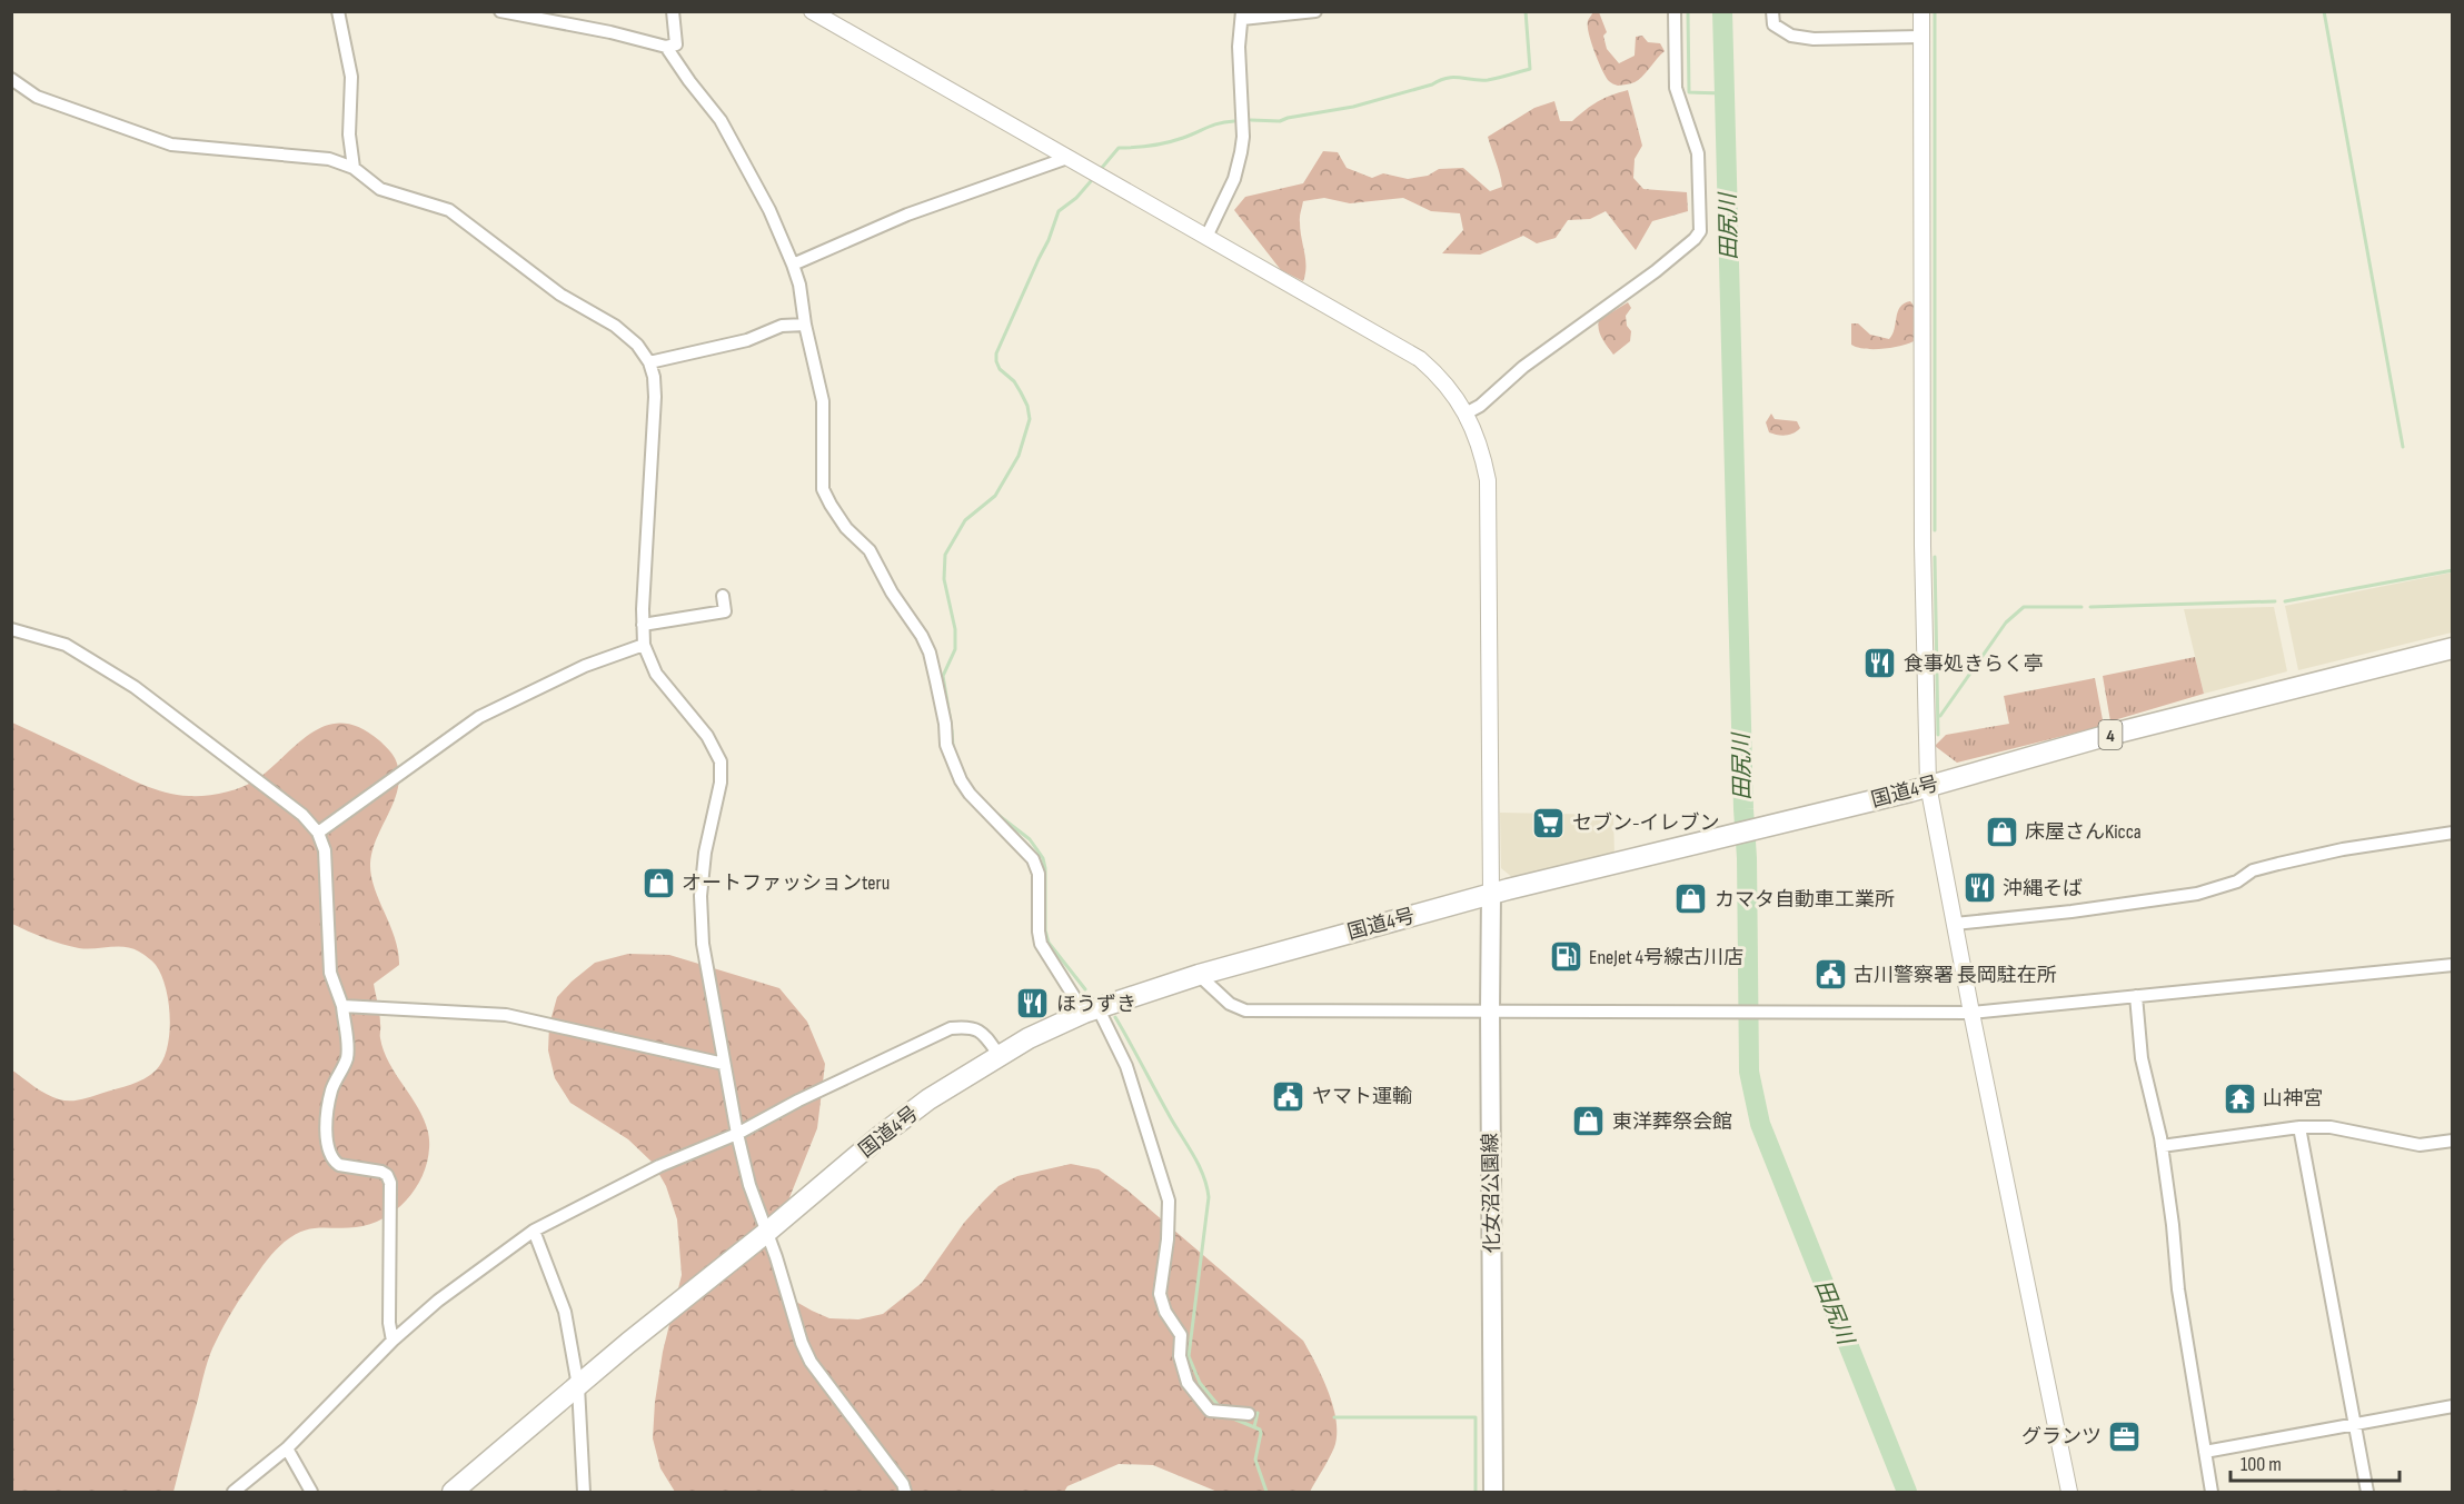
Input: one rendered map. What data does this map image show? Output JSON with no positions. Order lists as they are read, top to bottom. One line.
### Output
{"streets":{"highway":["4","国道4号"],"main road":["化女沼公園線"]},"crossings":[["国道4号","化女沼公園線"]],"water":["田尻川"],"places":{"restaurant":["食事処きらく亭","沖縄そば","ほうずき"],"supermarket":["セブン-イレブン"],"shop":["床屋さんKicca","オートファッションteru","カマタ自動車工業所","東洋葬祭会館"],"fuel station":["EneJet 4号線古川店"],"public building":["古川警察署 長岡駐在所","ヤマト運輸"],"temple":["山神宮"],"office":["グランツ"]},"scale_bar":"100 m"}
